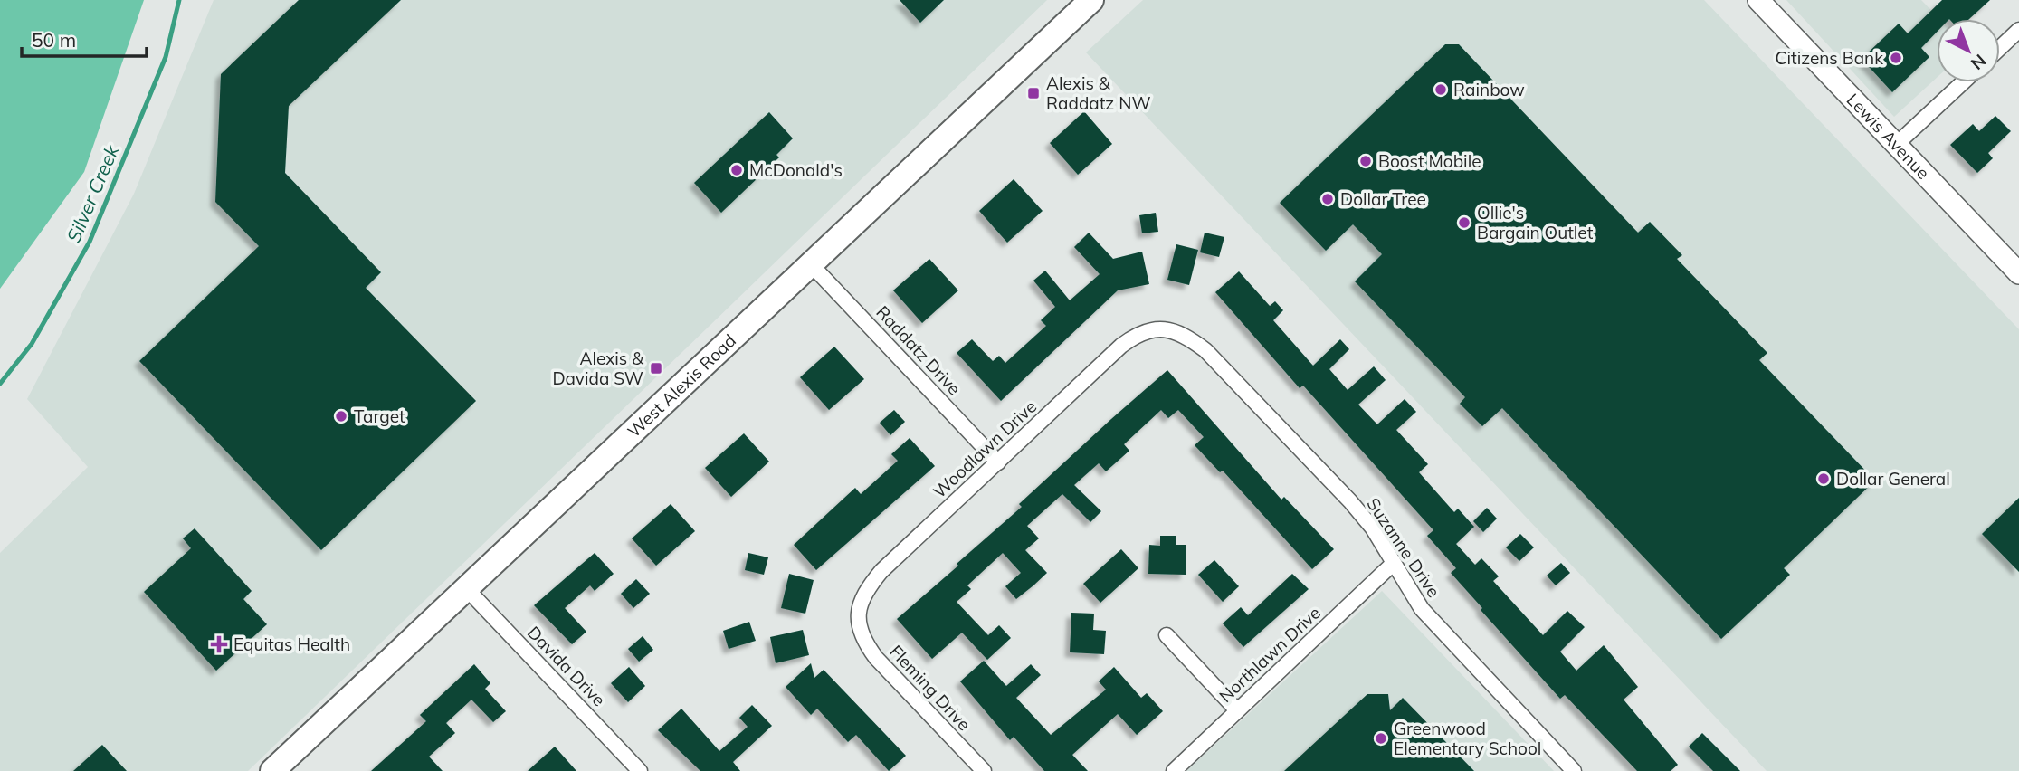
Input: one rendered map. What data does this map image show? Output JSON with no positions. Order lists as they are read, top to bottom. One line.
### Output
{"streets":{"main road":["Lewis Avenue","West Alexis Road"],"street":["Raddatz Drive","Woodlawn Drive","Suzanne Drive","Northlawn Drive","Davida Drive","Fleming Drive"]},"crossings":[["Raddatz Drive","West Alexis Road"],["Raddatz Drive","Woodlawn Drive"],["West Alexis Road","Davida Drive"],["Woodlawn Drive","Suzanne Drive"],["Woodlawn Drive","Fleming Drive"],["Suzanne Drive","Northlawn Drive"]],"water":["Silver Creek"],"places":{"other":["Citizens Bank","Rainbow","Boost Mobile","McDonald's","Dollar Tree","Ollie's Bargain Outlet","Target","Dollar General","Greenwood Elementary School"],"transit":["Alexis & Raddatz NW","Alexis & Davida SW"],"health":["Equitas Health"]},"scale_bar":"50 m","north":"bottom right"}
